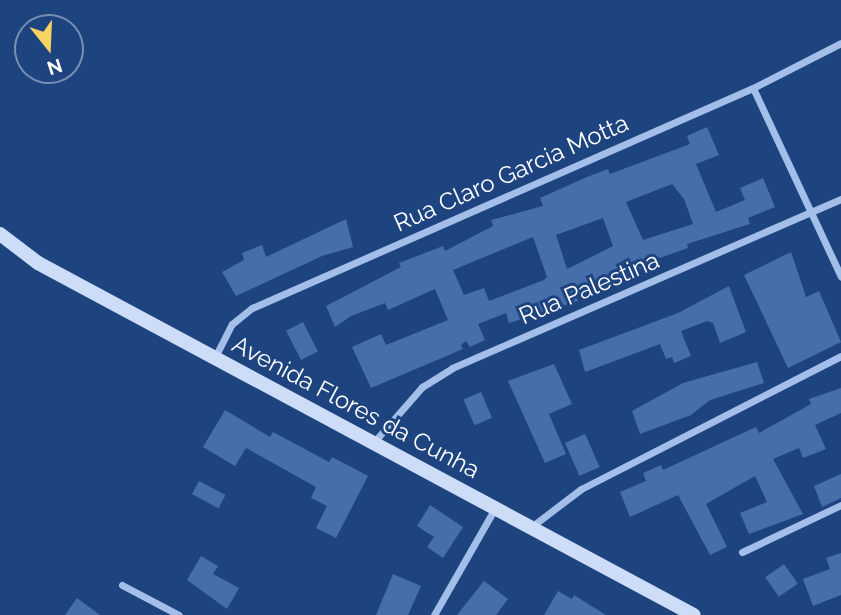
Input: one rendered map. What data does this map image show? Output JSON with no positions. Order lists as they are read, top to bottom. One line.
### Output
{"streets":{"street":["Rua Claro Garcia Motta","Rua Palestina","Avenida Flores da Cunha"]},"crossings":[["Rua Claro Garcia Motta","Avenida Flores da Cunha"],["Rua Palestina","Avenida Flores da Cunha"]],"north":"bottom"}
